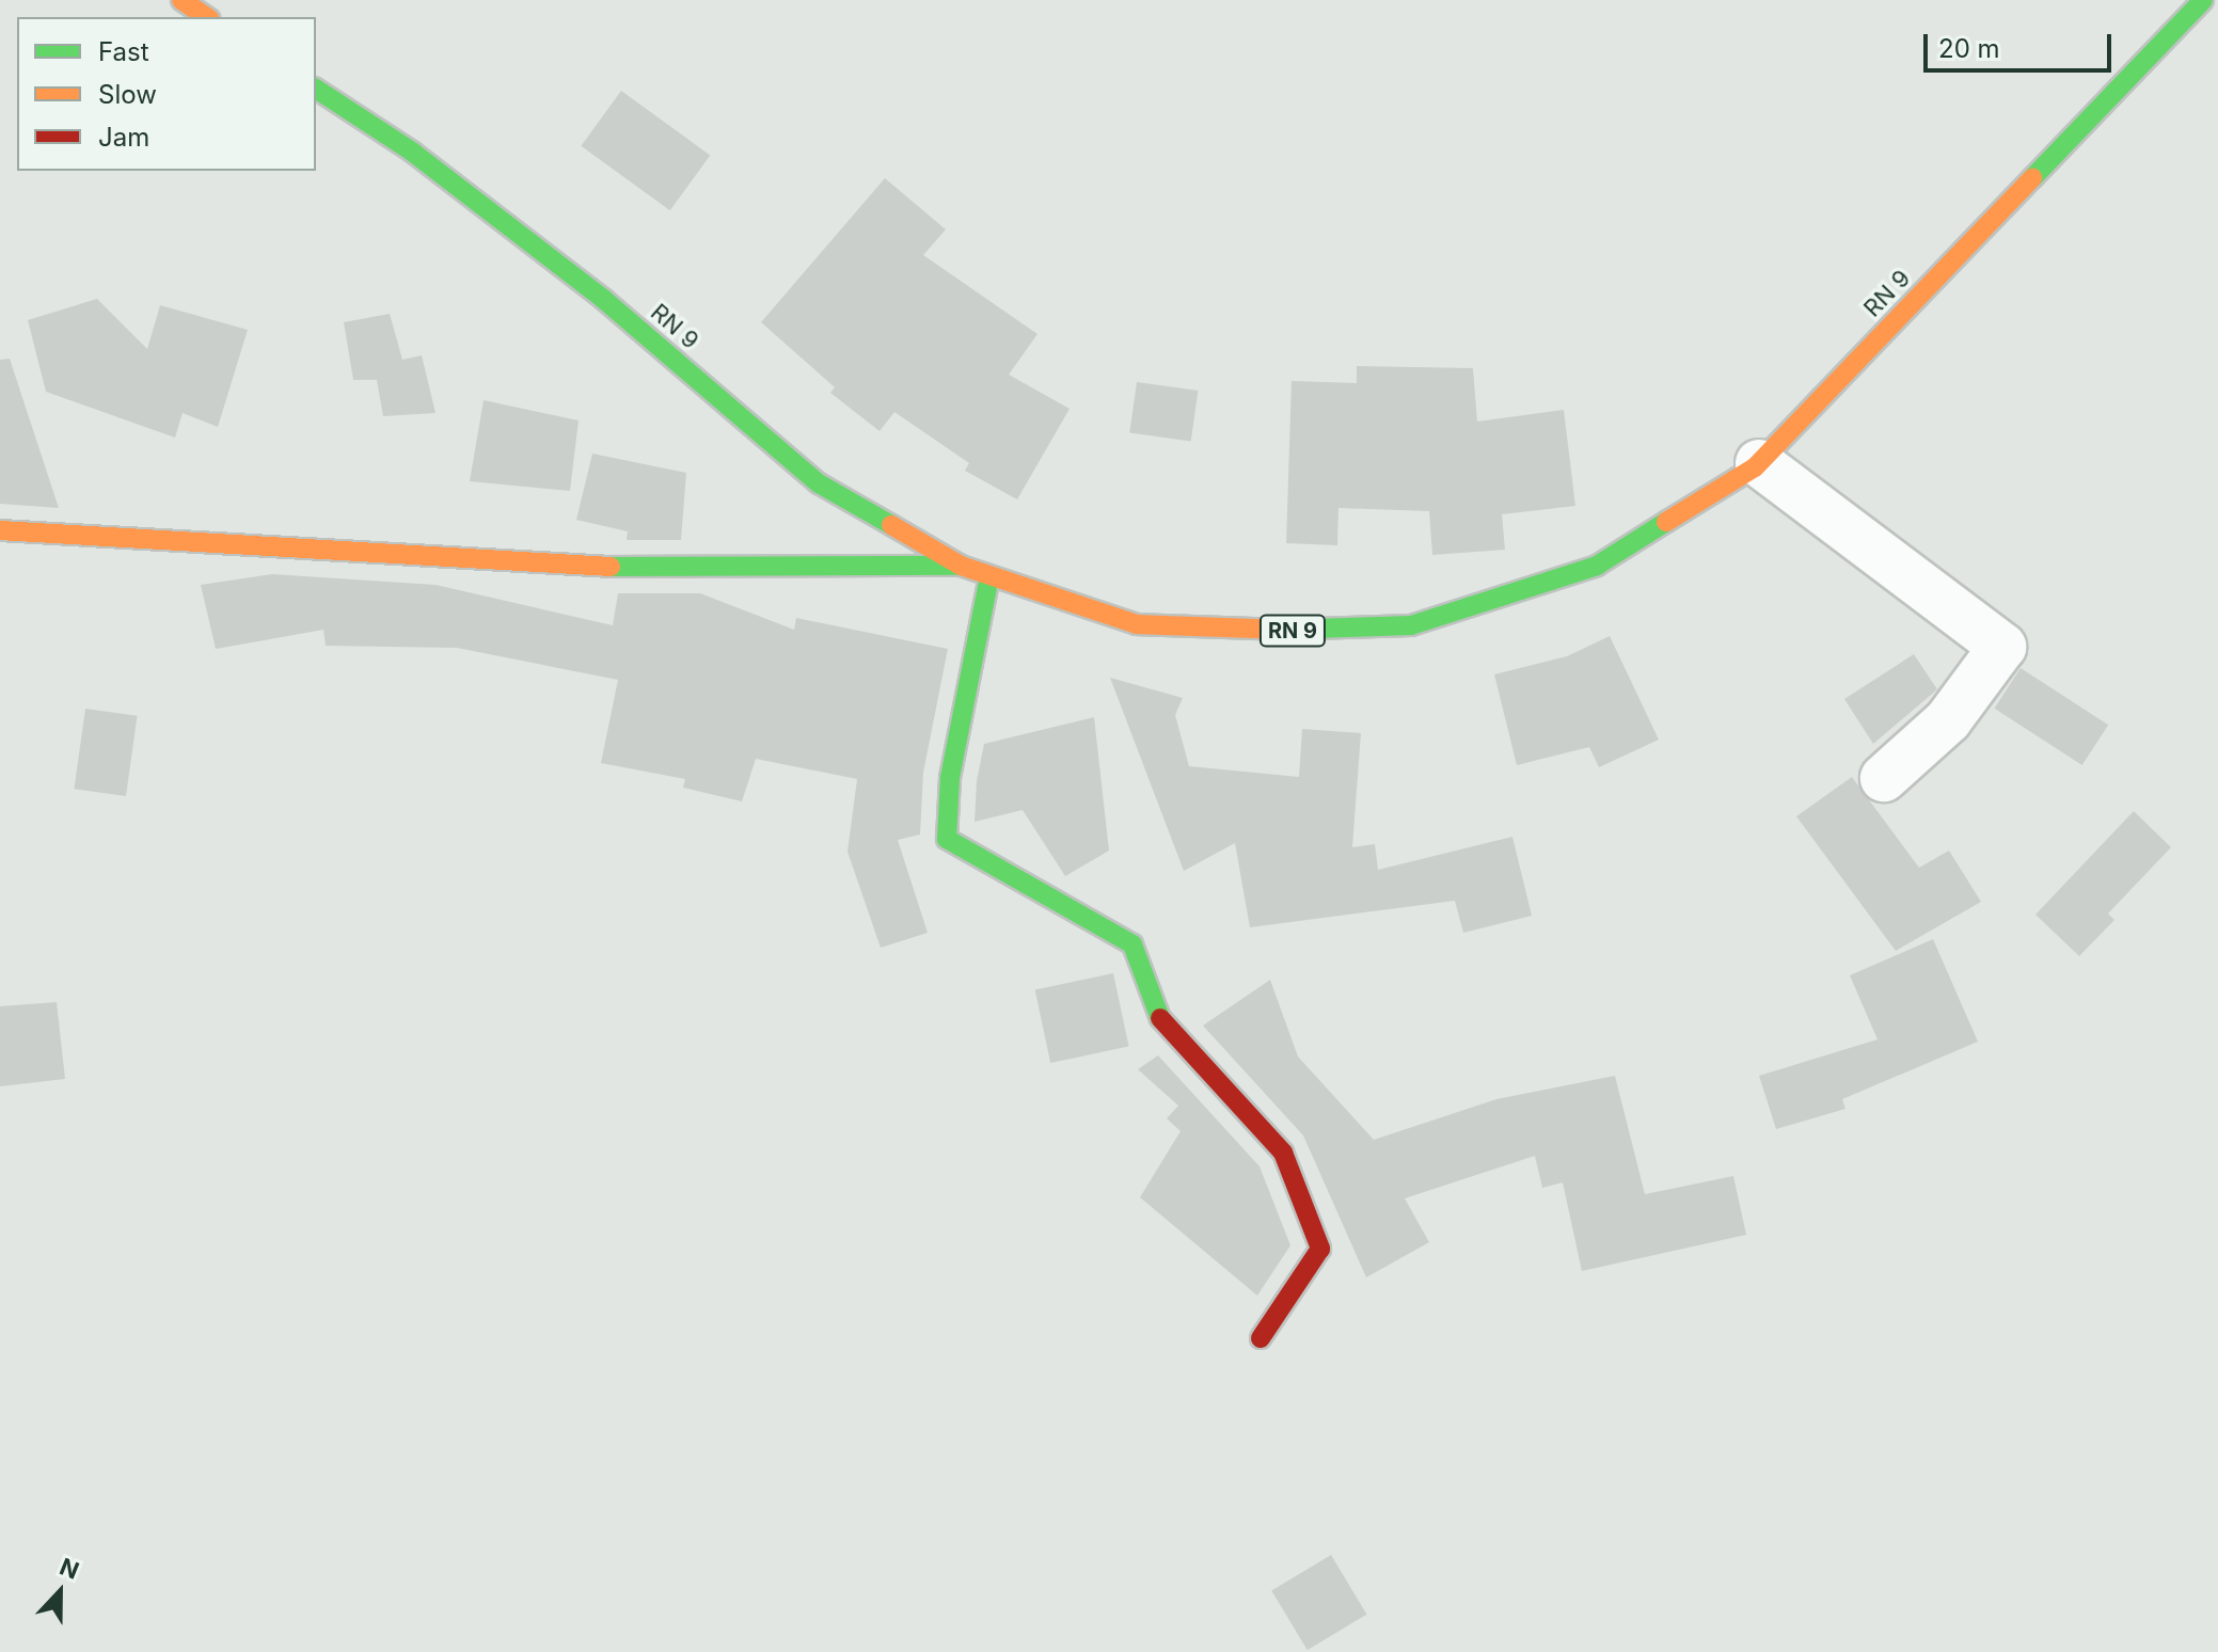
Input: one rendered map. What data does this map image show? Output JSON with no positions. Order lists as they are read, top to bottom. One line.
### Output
{"streets":{"main road":["RN 9"]},"legend":["Fast","Slow","Jam"],"scale_bar":"20 m","north":"top"}
